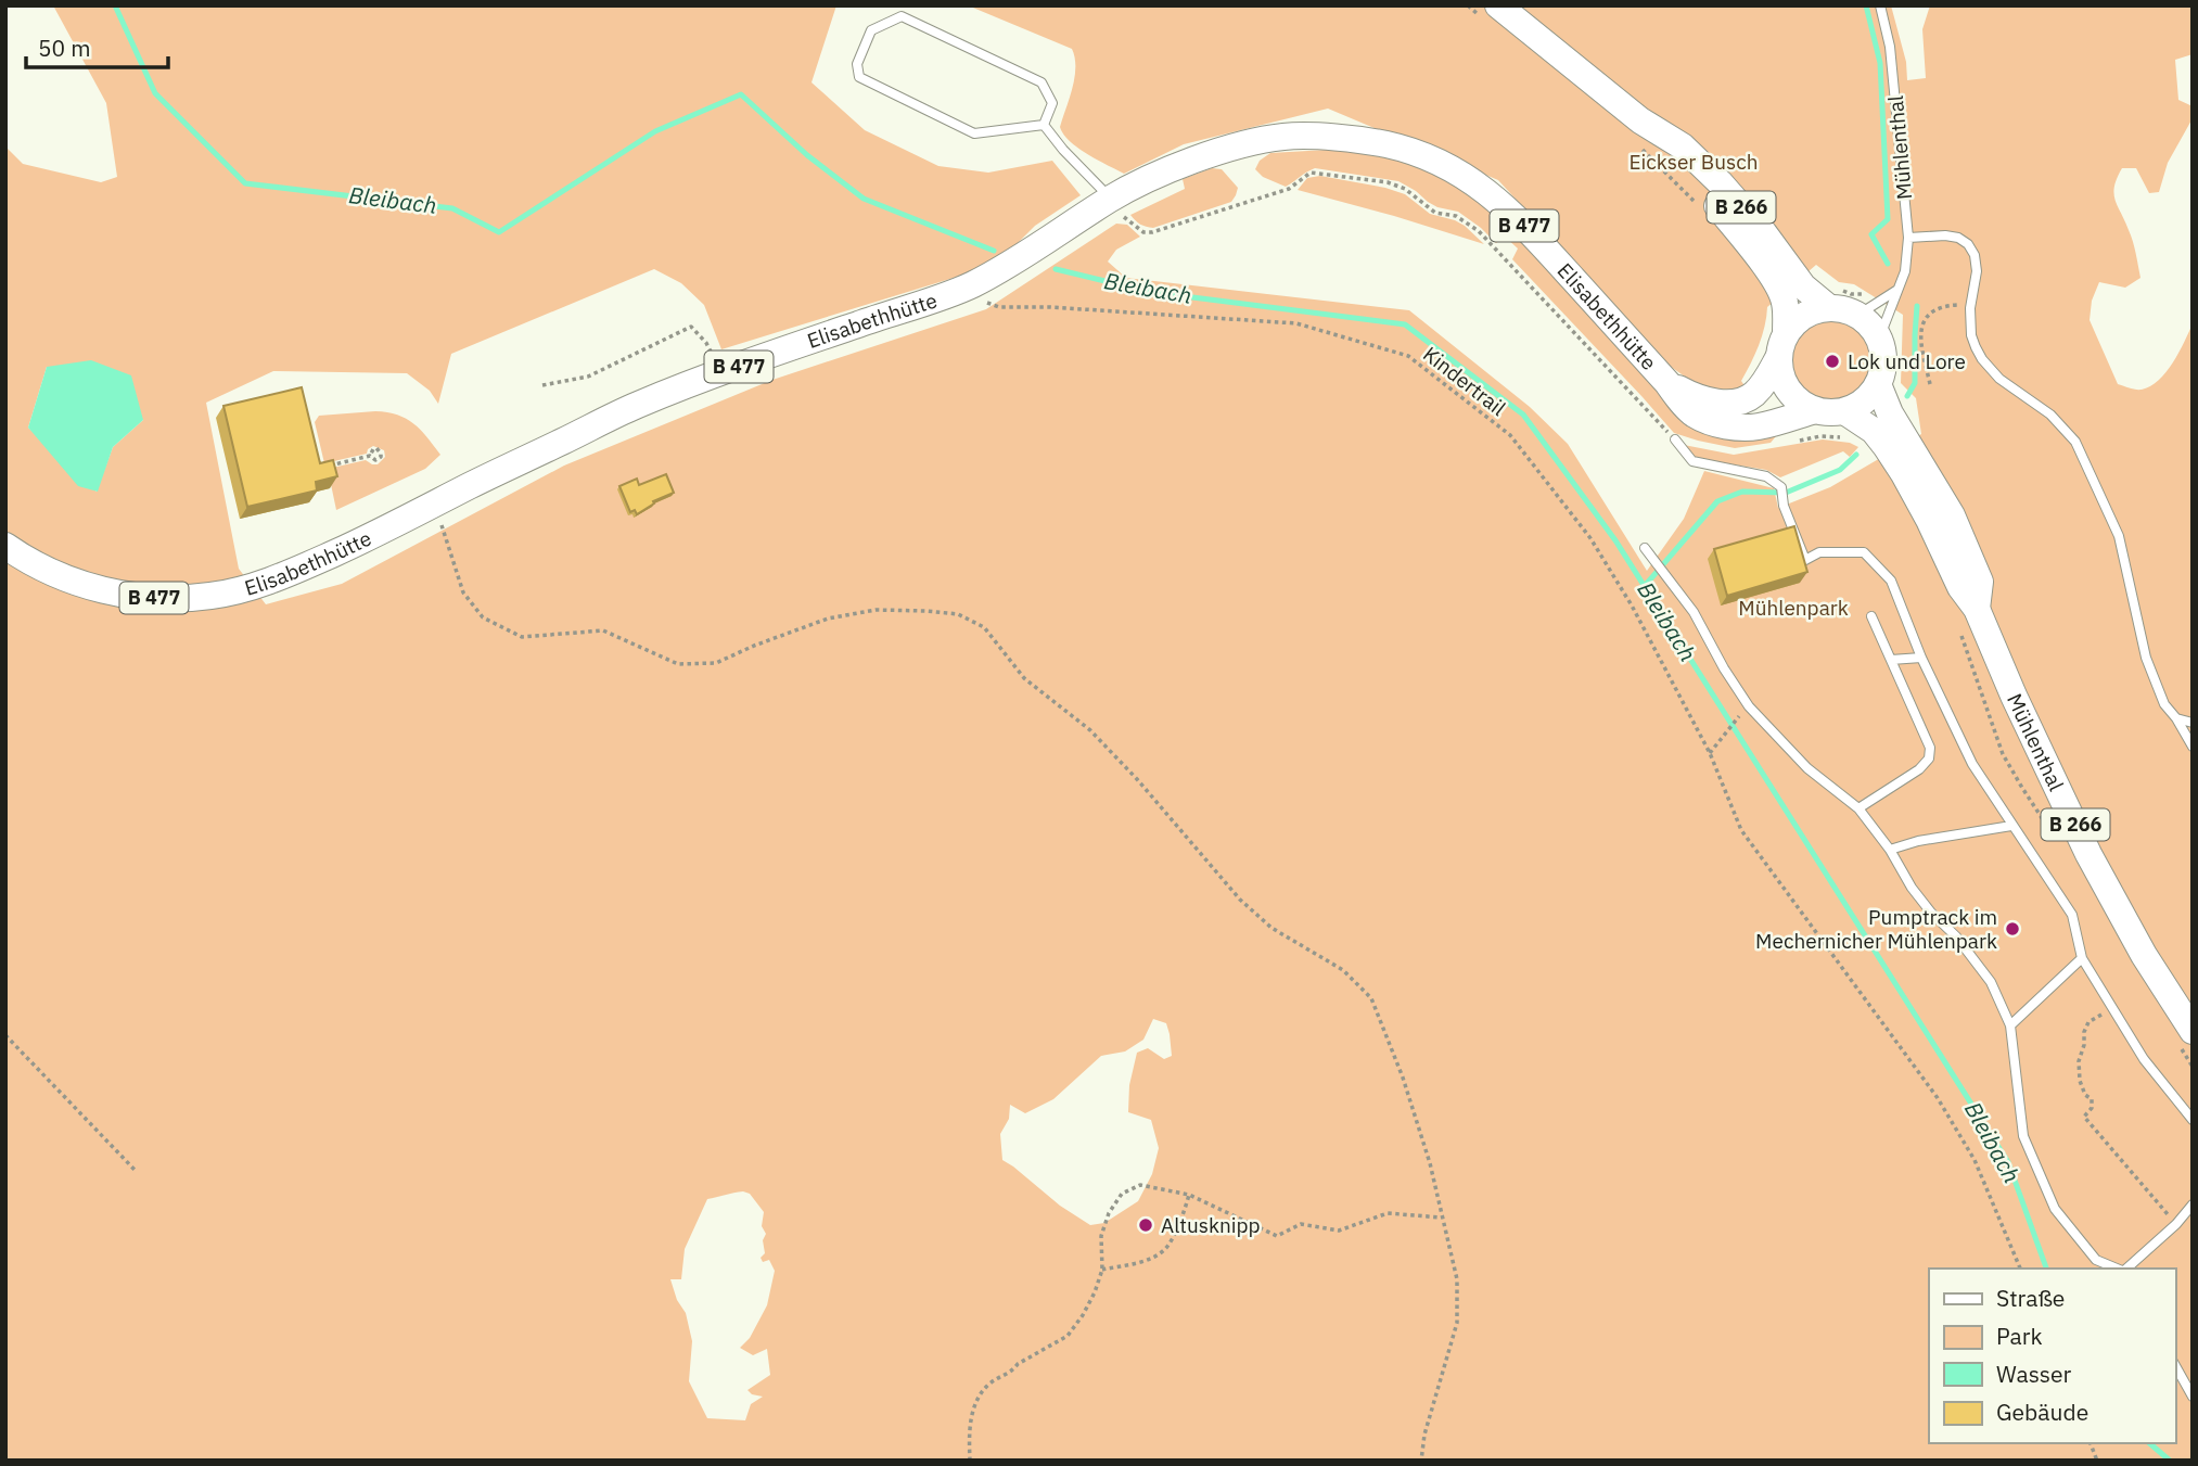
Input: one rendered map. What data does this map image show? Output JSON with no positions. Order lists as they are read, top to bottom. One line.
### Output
{"streets":{"main road":["Mühlenthal","B 266","B 477","Elisabethhütte"],"path":["Kindertrail"]},"crossings":[["Mühlenthal","B 266"],["Mühlenthal","B 477"],["B 266","B 477"],["B 477","Elisabethhütte"]],"water":["Bleibach"],"parks":["Eickser Busch","Mühlenpark"],"places":["Lok und Lore","Pumptrack im Mechernicher Mühlenpark","Altusknipp"],"legend":["Straße","Park","Wasser","Gebäude"],"scale_bar":"50 m"}
